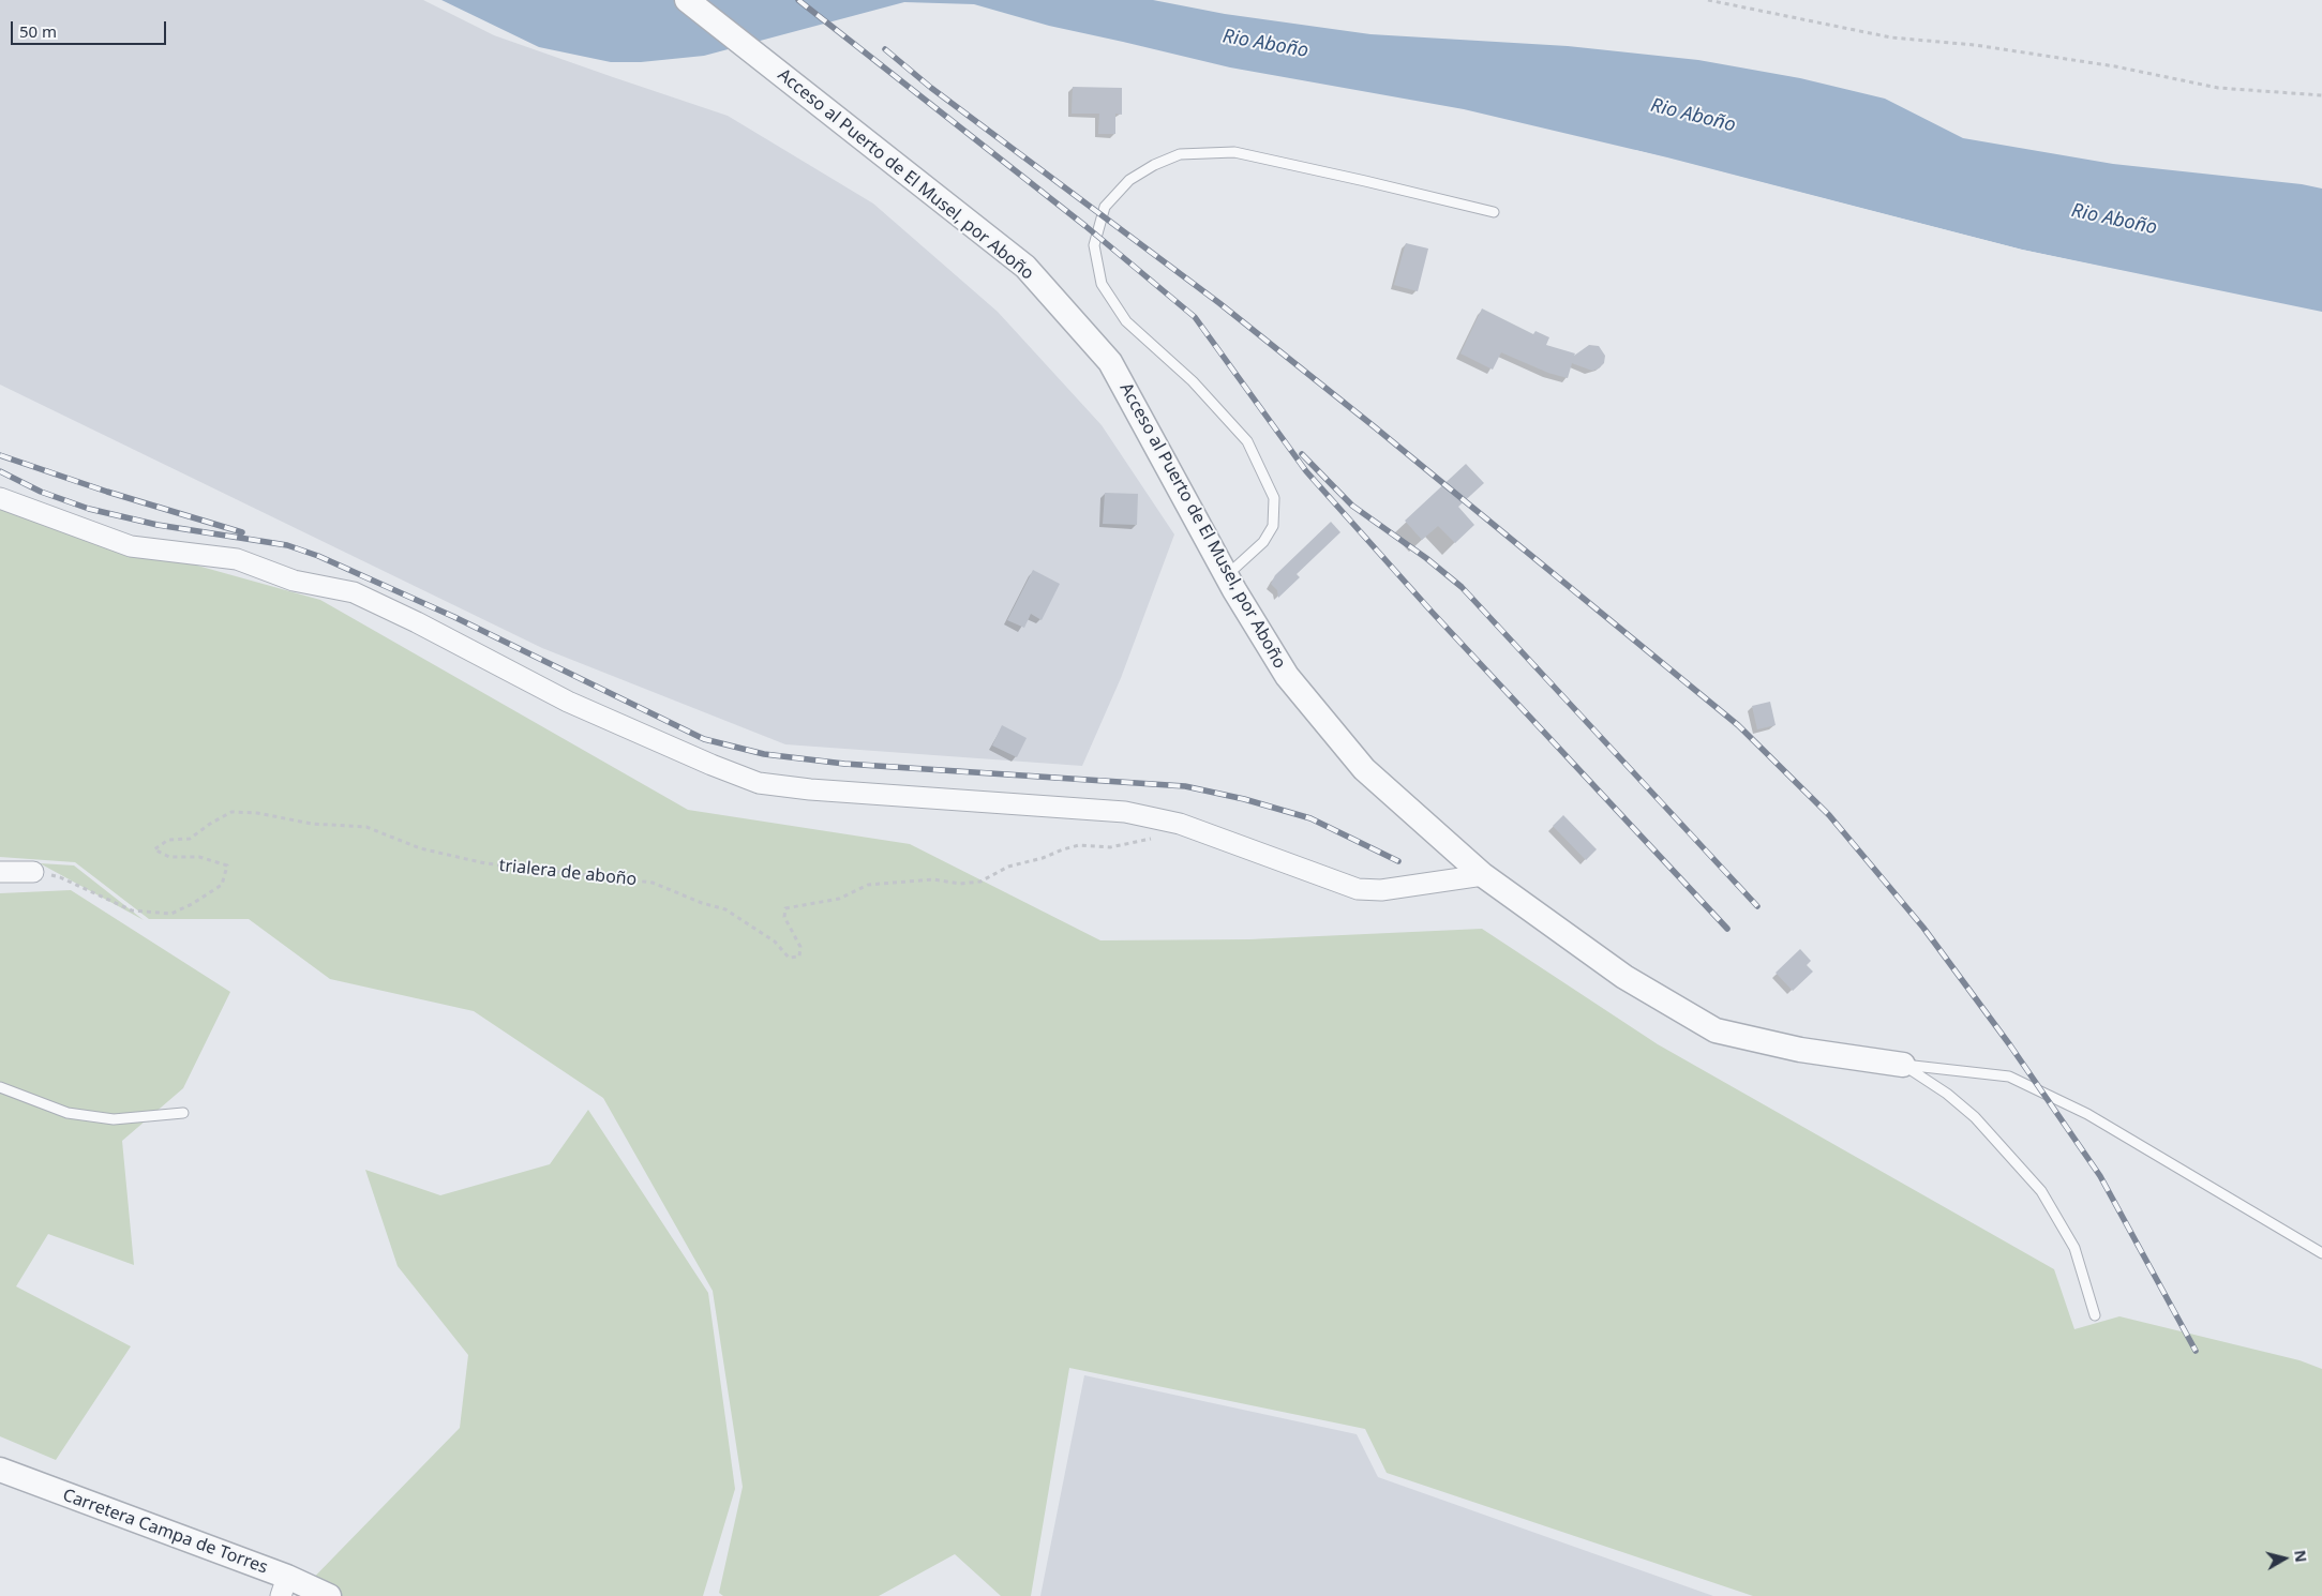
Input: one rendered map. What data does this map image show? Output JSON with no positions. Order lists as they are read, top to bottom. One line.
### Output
{"streets":{"street":["Acceso al Puerto de El Musel, por Aboño","Carretera Campa de Torres"],"path":["trialera de aboño"]},"water":["Rio Aboño"],"scale_bar":"50 m","north":"right"}
